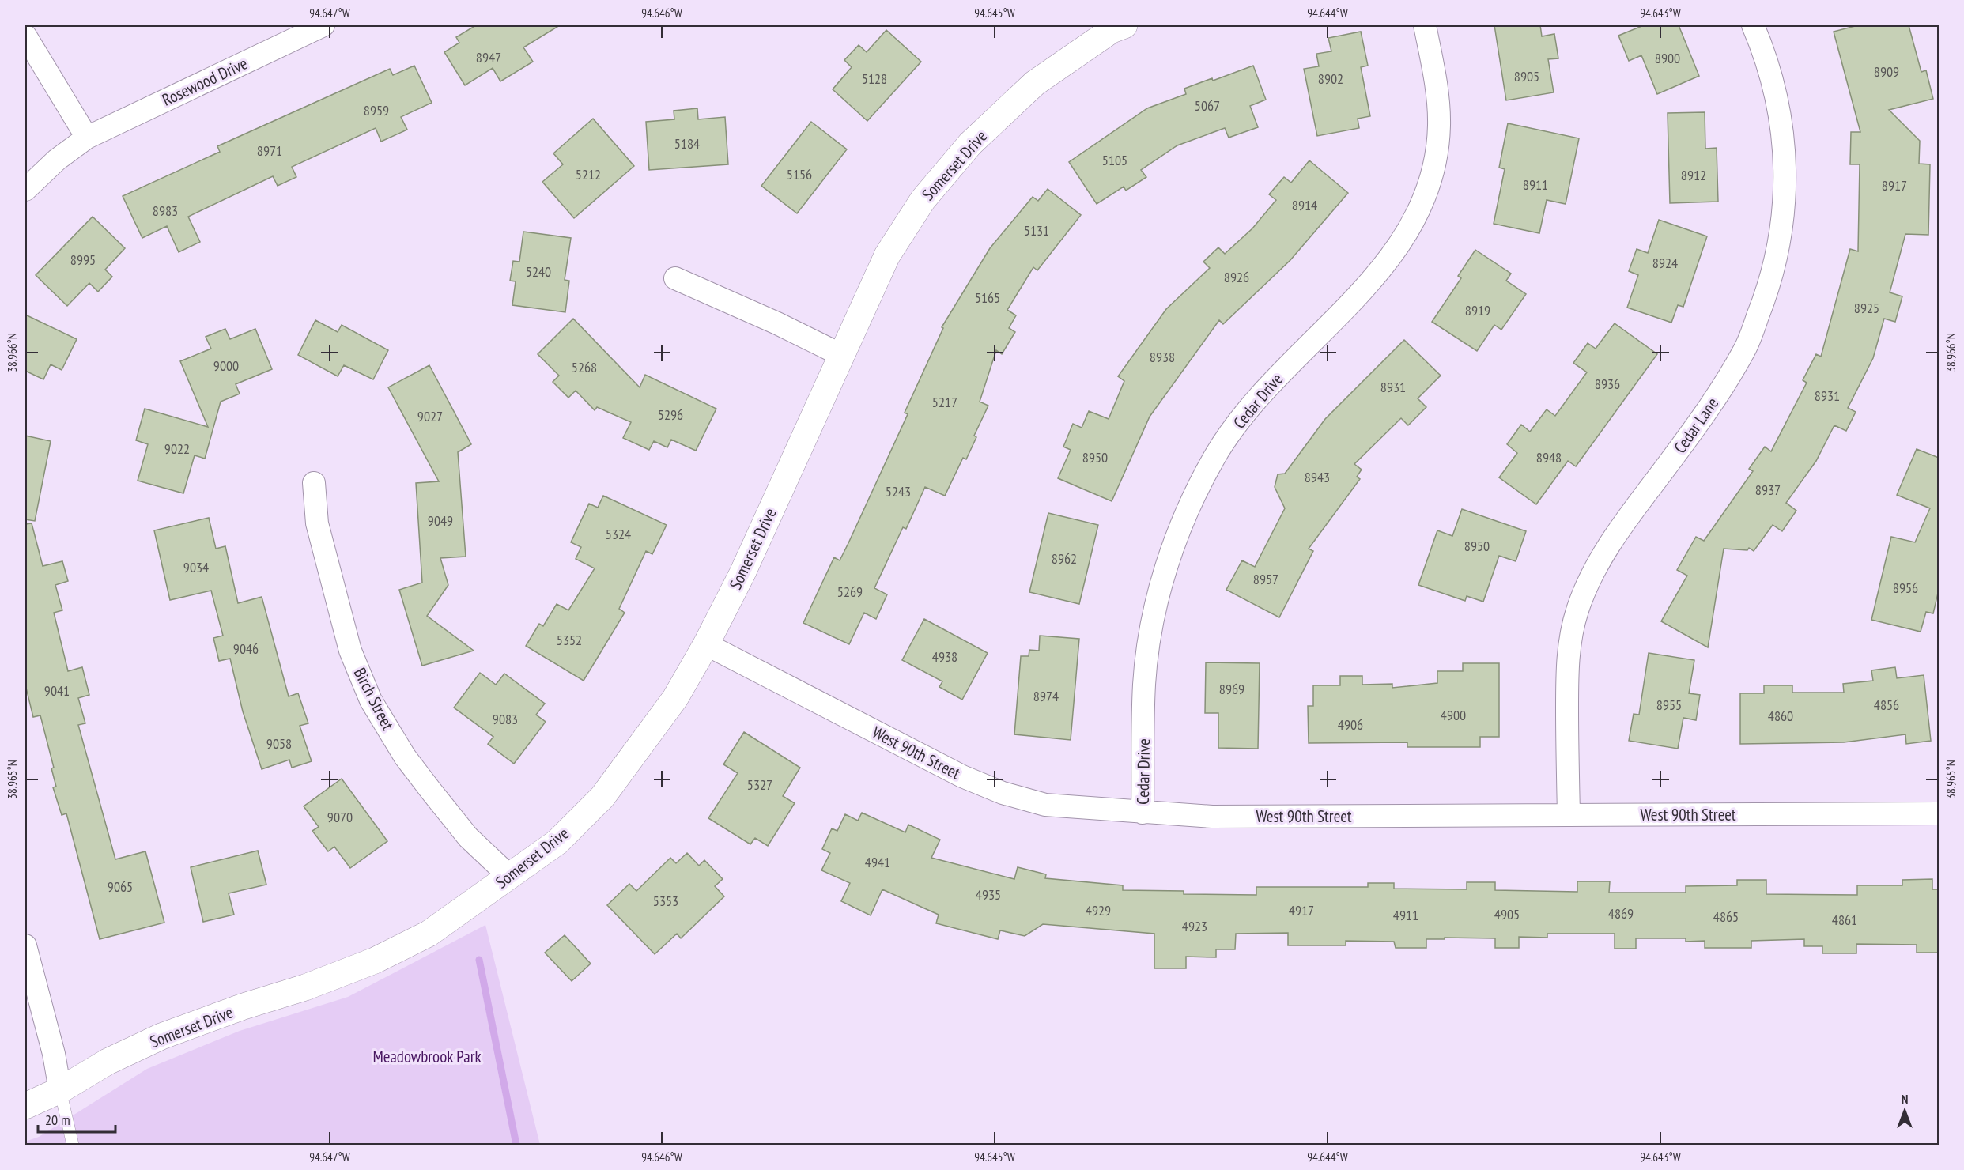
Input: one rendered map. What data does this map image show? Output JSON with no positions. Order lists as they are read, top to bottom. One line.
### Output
{"streets":{"street":["Rosewood Drive","Somerset Drive","Cedar Drive","Cedar Lane","Birch Street","West 90th Street"]},"crossings":[["Somerset Drive","Birch Street"],["Somerset Drive","West 90th Street"],["Cedar Drive","West 90th Street"],["Cedar Lane","West 90th Street"]],"parks":["Meadowbrook Park"],"house_numbers":["8947","8900","8909","8905","5128","8902","5067","8959","5184","8971","5105","5212","5156","8912","8911","8917","8914","8983","5131","8995","8924","5240","8926","5165","8925","8919","8938","9000","5268","8936","8931","8931","5217","5296","9027","9022","8950","8948","8943","8937","5243","9049","5324","8950","8962","9034","8957","8956","5269","5352","9046","4938","8969","9041","8974","8955","4856","4900","4860","9083","4906","9058","5327","9070","4941","9065","4935","5353","4929","4917","4869","4905","4911","4865","4861","4923"],"scale_bar":"20 m","north":"top","coordinates":["94.647°W","94.646°W","94.645°W","94.644°W","94.643°W","38.966°N","38.965°N"]}
